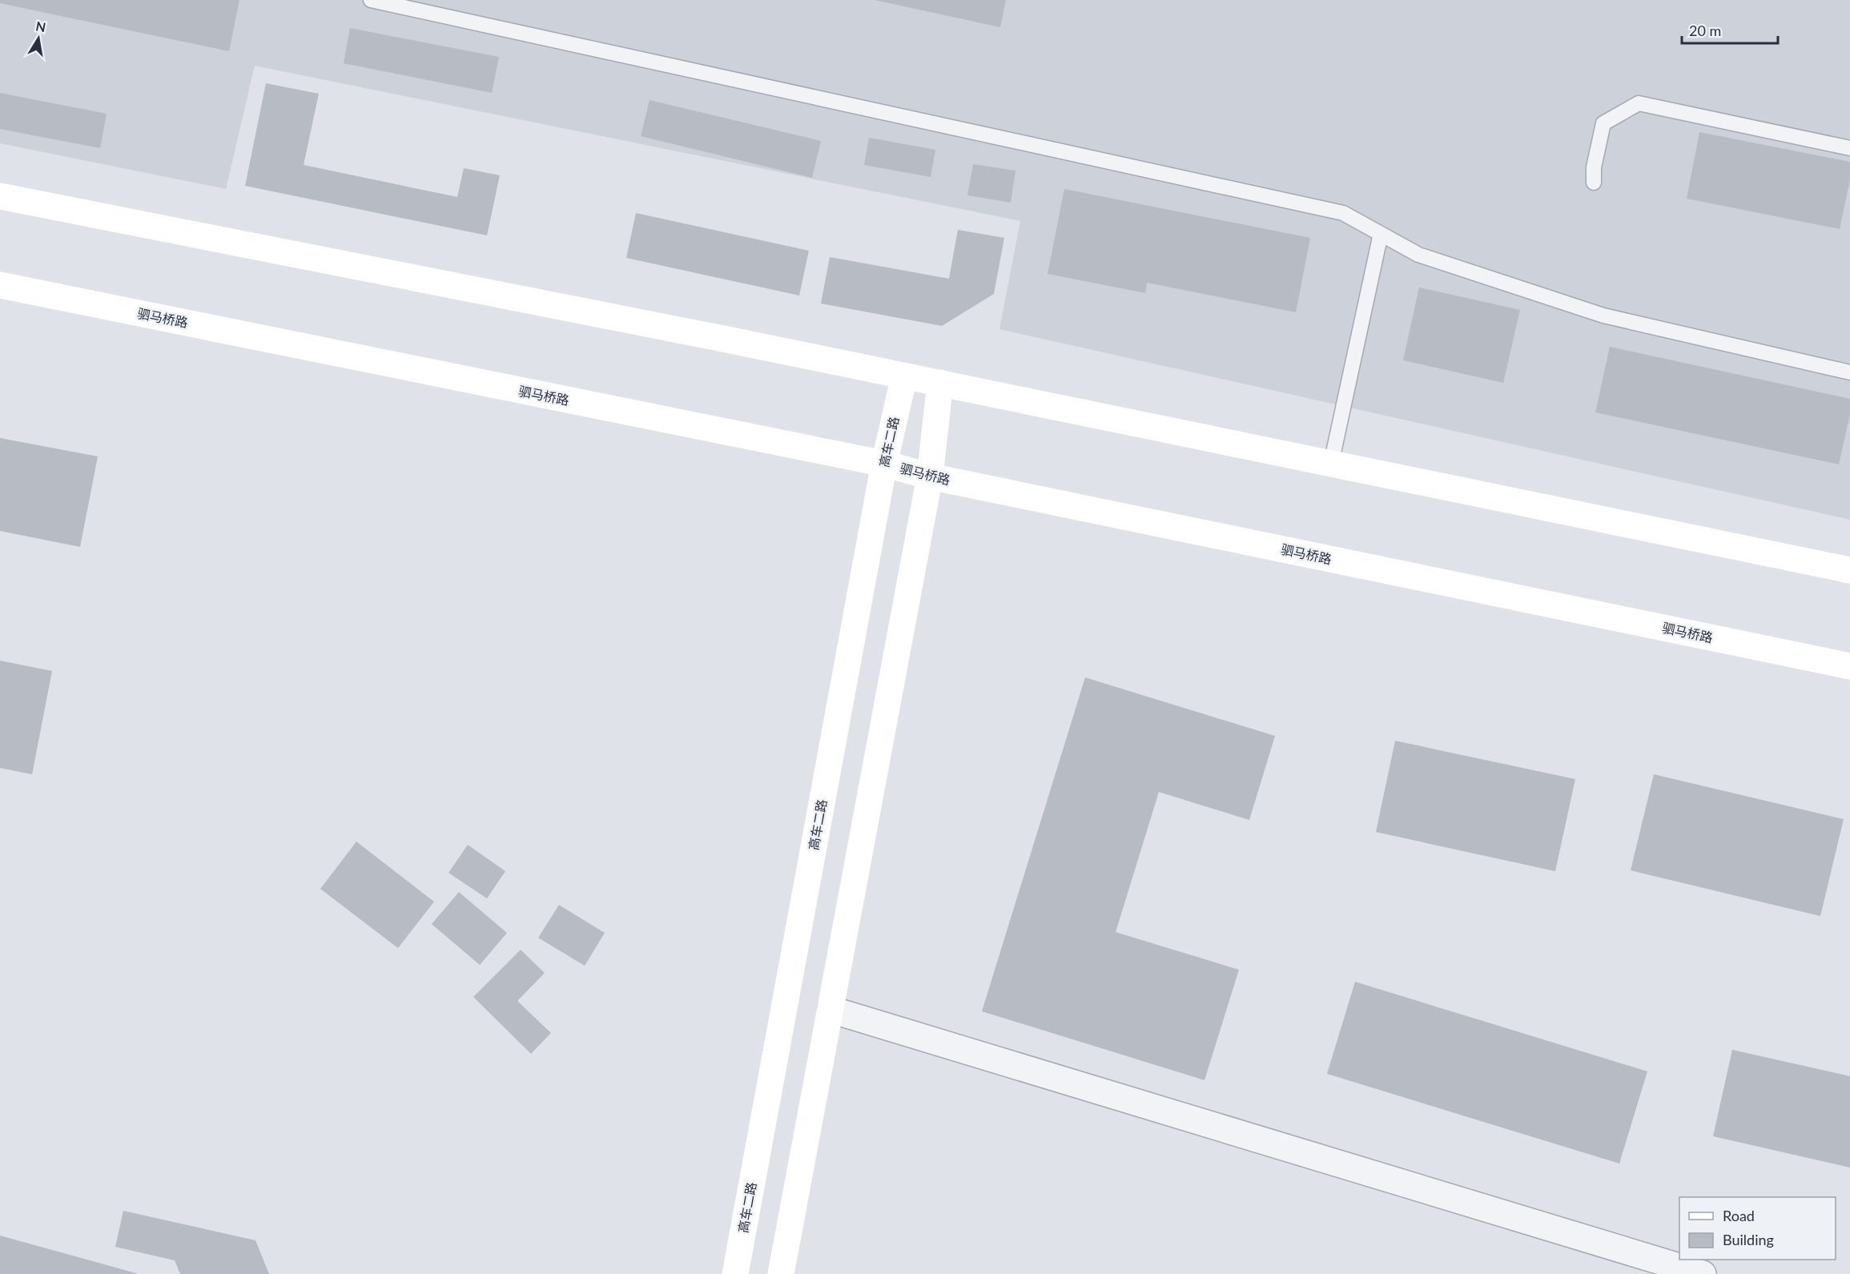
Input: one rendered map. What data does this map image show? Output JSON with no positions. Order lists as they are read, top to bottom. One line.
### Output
{"streets":{"main road":["驷马桥路","高车二路"]},"crossings":[["驷马桥路","高车二路"]],"legend":["Road","Building"],"scale_bar":"20 m","north":"top"}
